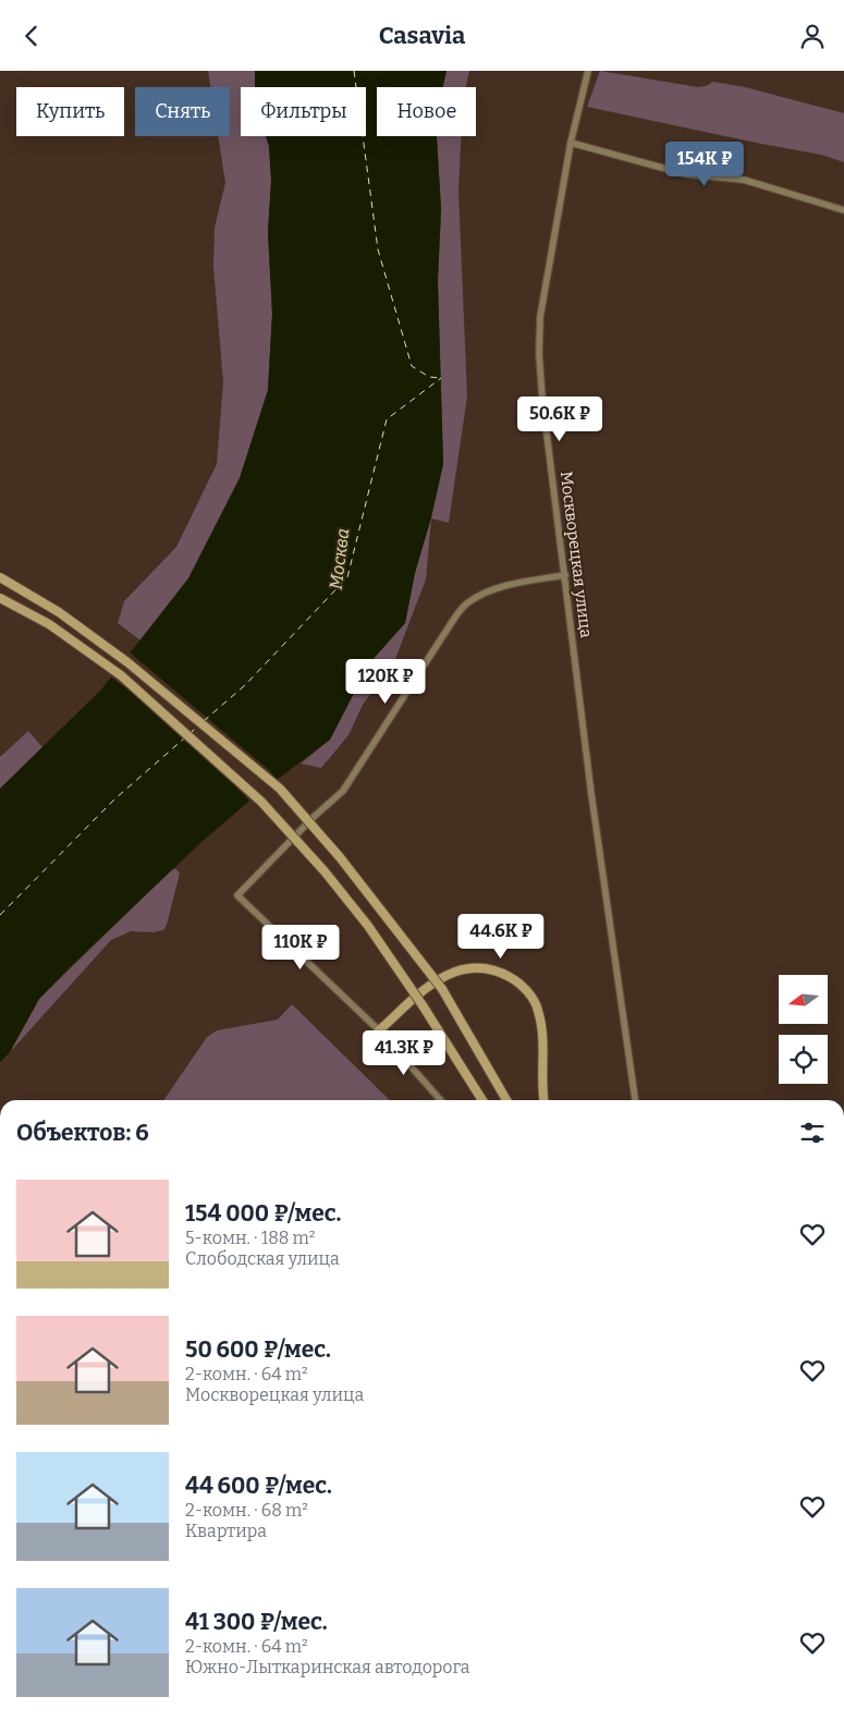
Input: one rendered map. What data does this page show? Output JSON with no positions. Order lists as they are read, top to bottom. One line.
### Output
{"streets":{"street":["Москворецкая улица"]},"water":["Москва"],"north":"left","page":{"header":"Casavia","chip":["Купить","Снять","Фильтры","Новое"],"price":["154K ₽","50.6K ₽","120K ₽","44.6K ₽","110K ₽","41.3K ₽"],"heading":"Объектов: 6","list":[{"name":"154 000 ₽/мес.","note":"5-комн. · 188 m² · Слободская улица"},{"name":"50 600 ₽/мес.","note":"2-комн. · 64 m² · Москворецкая улица"},{"name":"44 600 ₽/мес.","note":"2-комн. · 68 m² · Квартира"},{"name":"41 300 ₽/мес.","note":"2-комн. · 64 m² · Южно-Лыткаринская автодорога"}]}}
